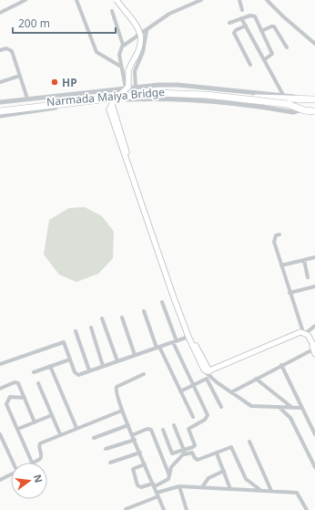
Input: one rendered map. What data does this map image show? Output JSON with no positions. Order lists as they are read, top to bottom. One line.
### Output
{"streets":{"highway":["Narmada Maiya Bridge"]},"places":["HP"],"scale_bar":"200 m","north":"right"}
